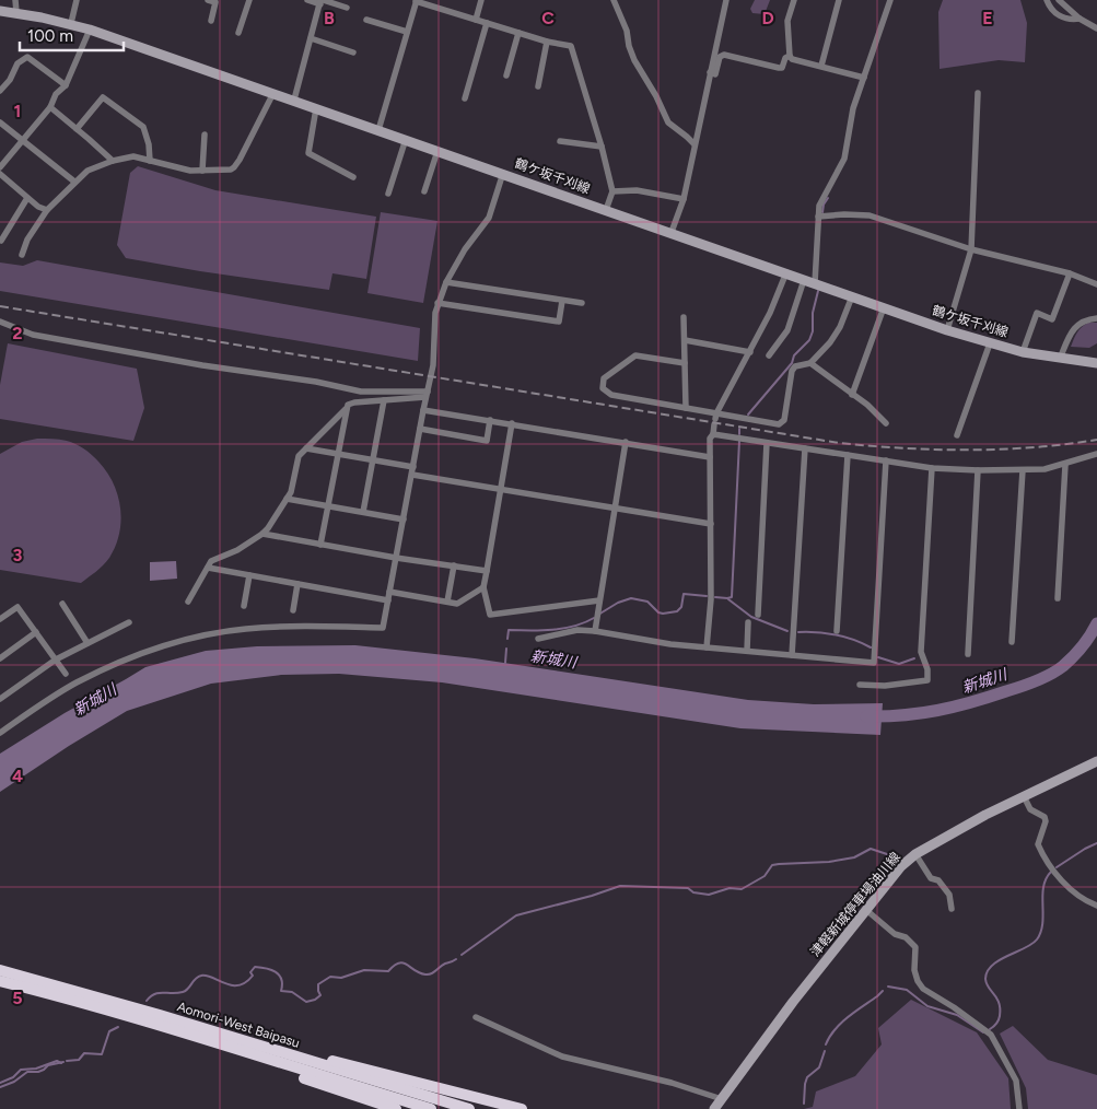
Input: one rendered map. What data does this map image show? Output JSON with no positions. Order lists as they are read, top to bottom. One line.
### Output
{"streets":{"highway":["Aomori-West Baipasu"],"main road":["鶴ケ坂千刈線","津軽新城停車場油川線"]},"water":["新城川"],"scale_bar":"100 m","grid":{"columns":["B","C","D","E"],"rows":["1","2","3","4","5"]}}
